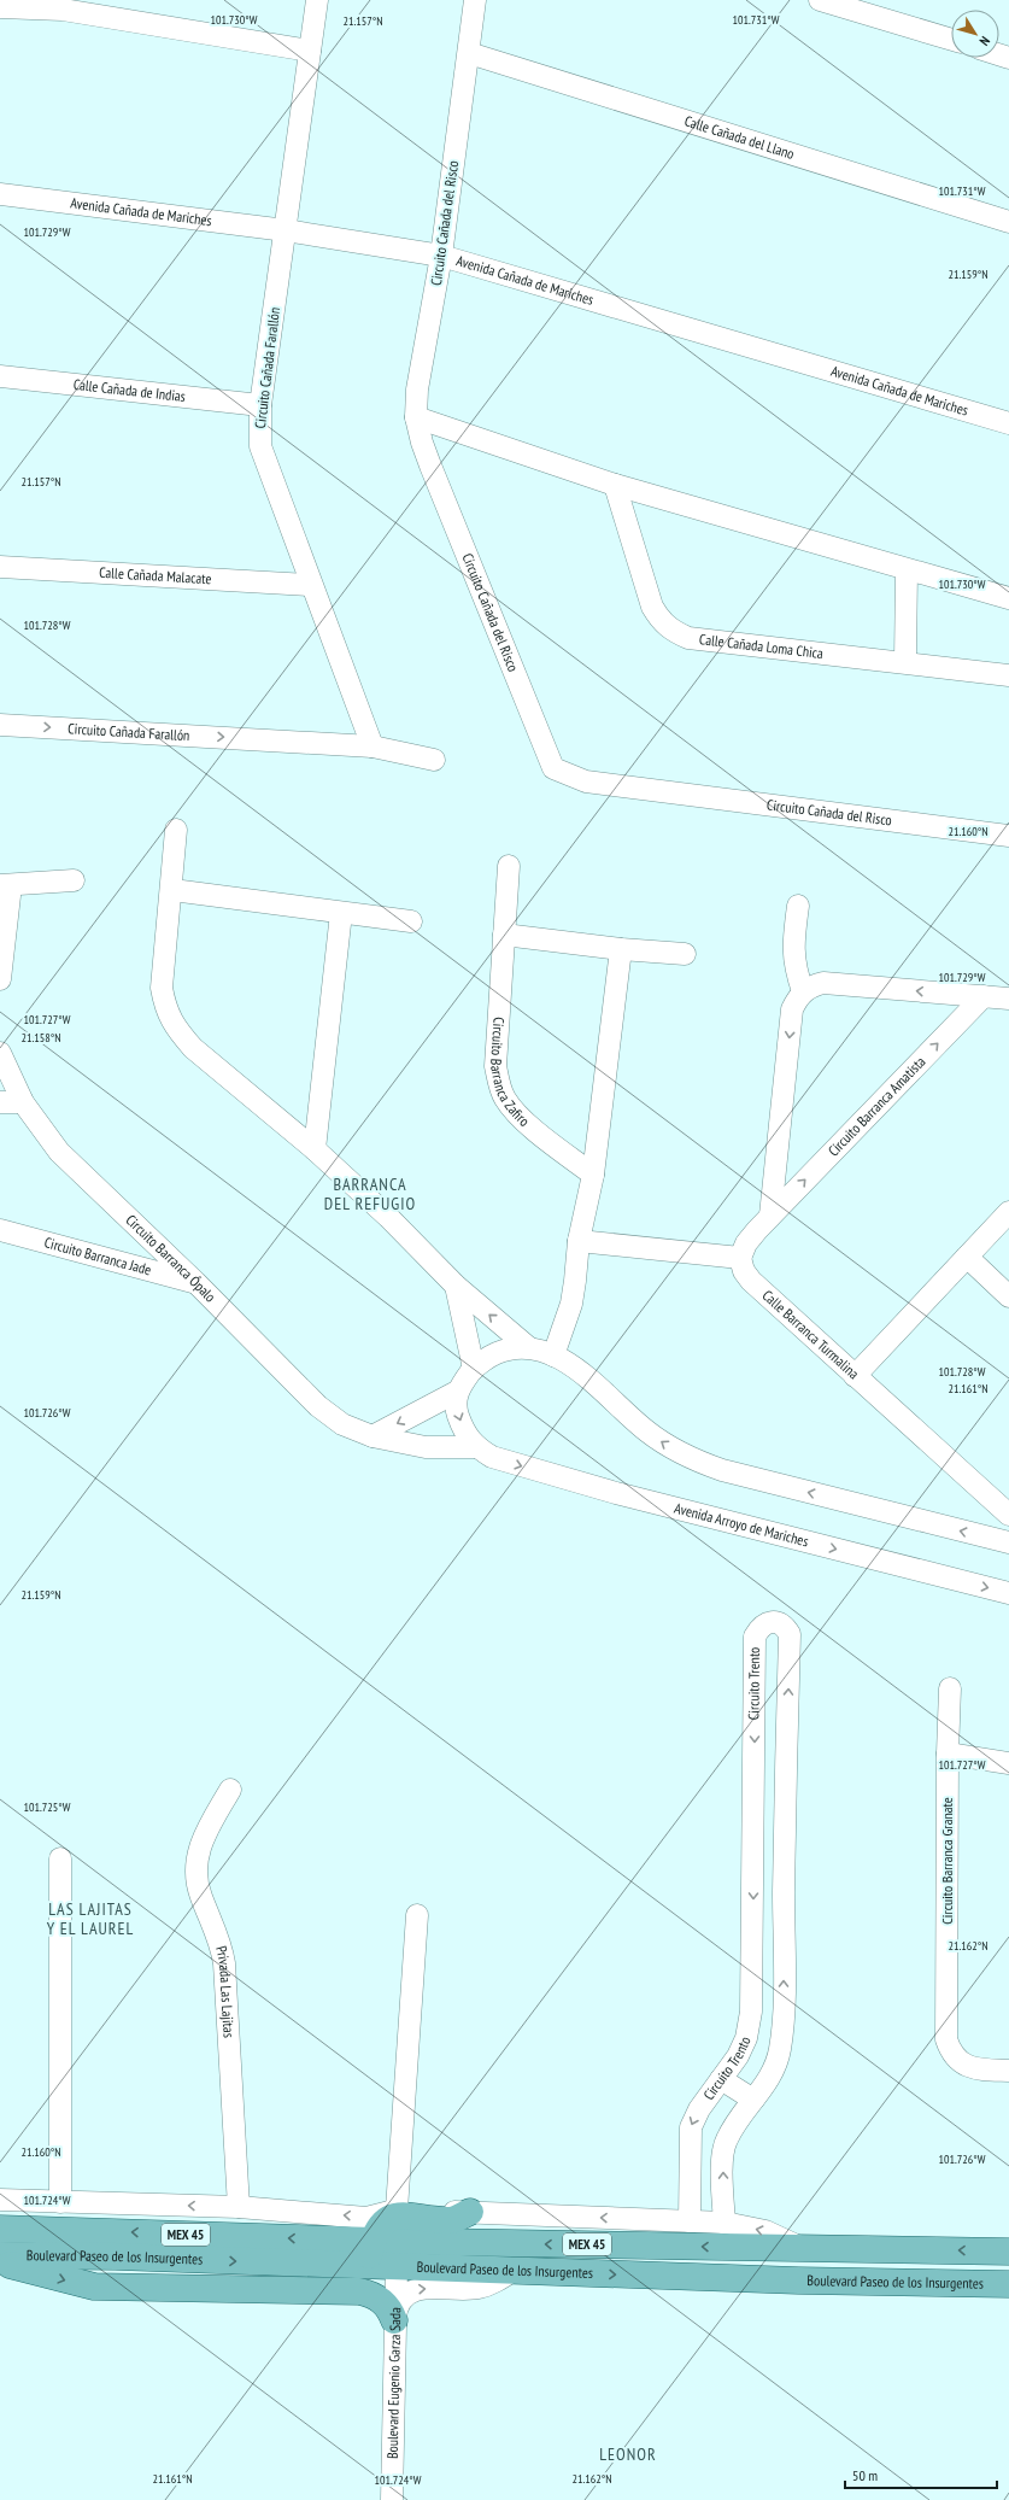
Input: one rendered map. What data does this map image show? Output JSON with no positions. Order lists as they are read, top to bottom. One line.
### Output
{"streets":{"main road":["MEX 45","Boulevard Paseo de los Insurgentes"],"street":["Calle Cañada del Llano","Avenida Cañada de Mariches","Circuito Cañada del Risco","Circuito Cañada Farallón","Calle Cañada de Indias","Calle Cañada Malacate","Calle Cañada Loma Chica","Circuito Barranca Zafiro","Circuito Barranca Amatista","Circuito Barranca Jade","Circuito Barranca Ópalo","Calle Barranca Turmalina","Avenida Arroyo de Mariches","Circuito Trento","Circuito Barranca Granate","Privada Las Lajitas","Boulevard Eugenio Garza Sada"]},"crossings":[["Calle Cañada del Llano","Circuito Cañada del Risco"],["Avenida Cañada de Mariches","Circuito Cañada del Risco"],["Avenida Cañada de Mariches","Circuito Cañada Farallón"],["Circuito Cañada Farallón","Calle Cañada de Indias"],["Circuito Cañada Farallón","Calle Cañada Malacate"],["Circuito Barranca Amatista","Calle Barranca Turmalina"],["Circuito Barranca Jade","Circuito Barranca Ópalo"],["Circuito Barranca Ópalo","Avenida Arroyo de Mariches"],["Boulevard Paseo de los Insurgentes","Boulevard Eugenio Garza Sada"]],"districts":["BARRANCA DEL REFUGIO","LAS LAJITAS Y EL LAUREL","LEONOR"],"scale_bar":"50 m","north":"bottom right","coordinates":["101.730°W","101.731°W","21.157°N","101.729°W","21.159°N","101.728°W","21.160°N","101.727°W","21.158°N","21.161°N","101.726°W","101.725°W","21.162°N","101.724°W"]}
